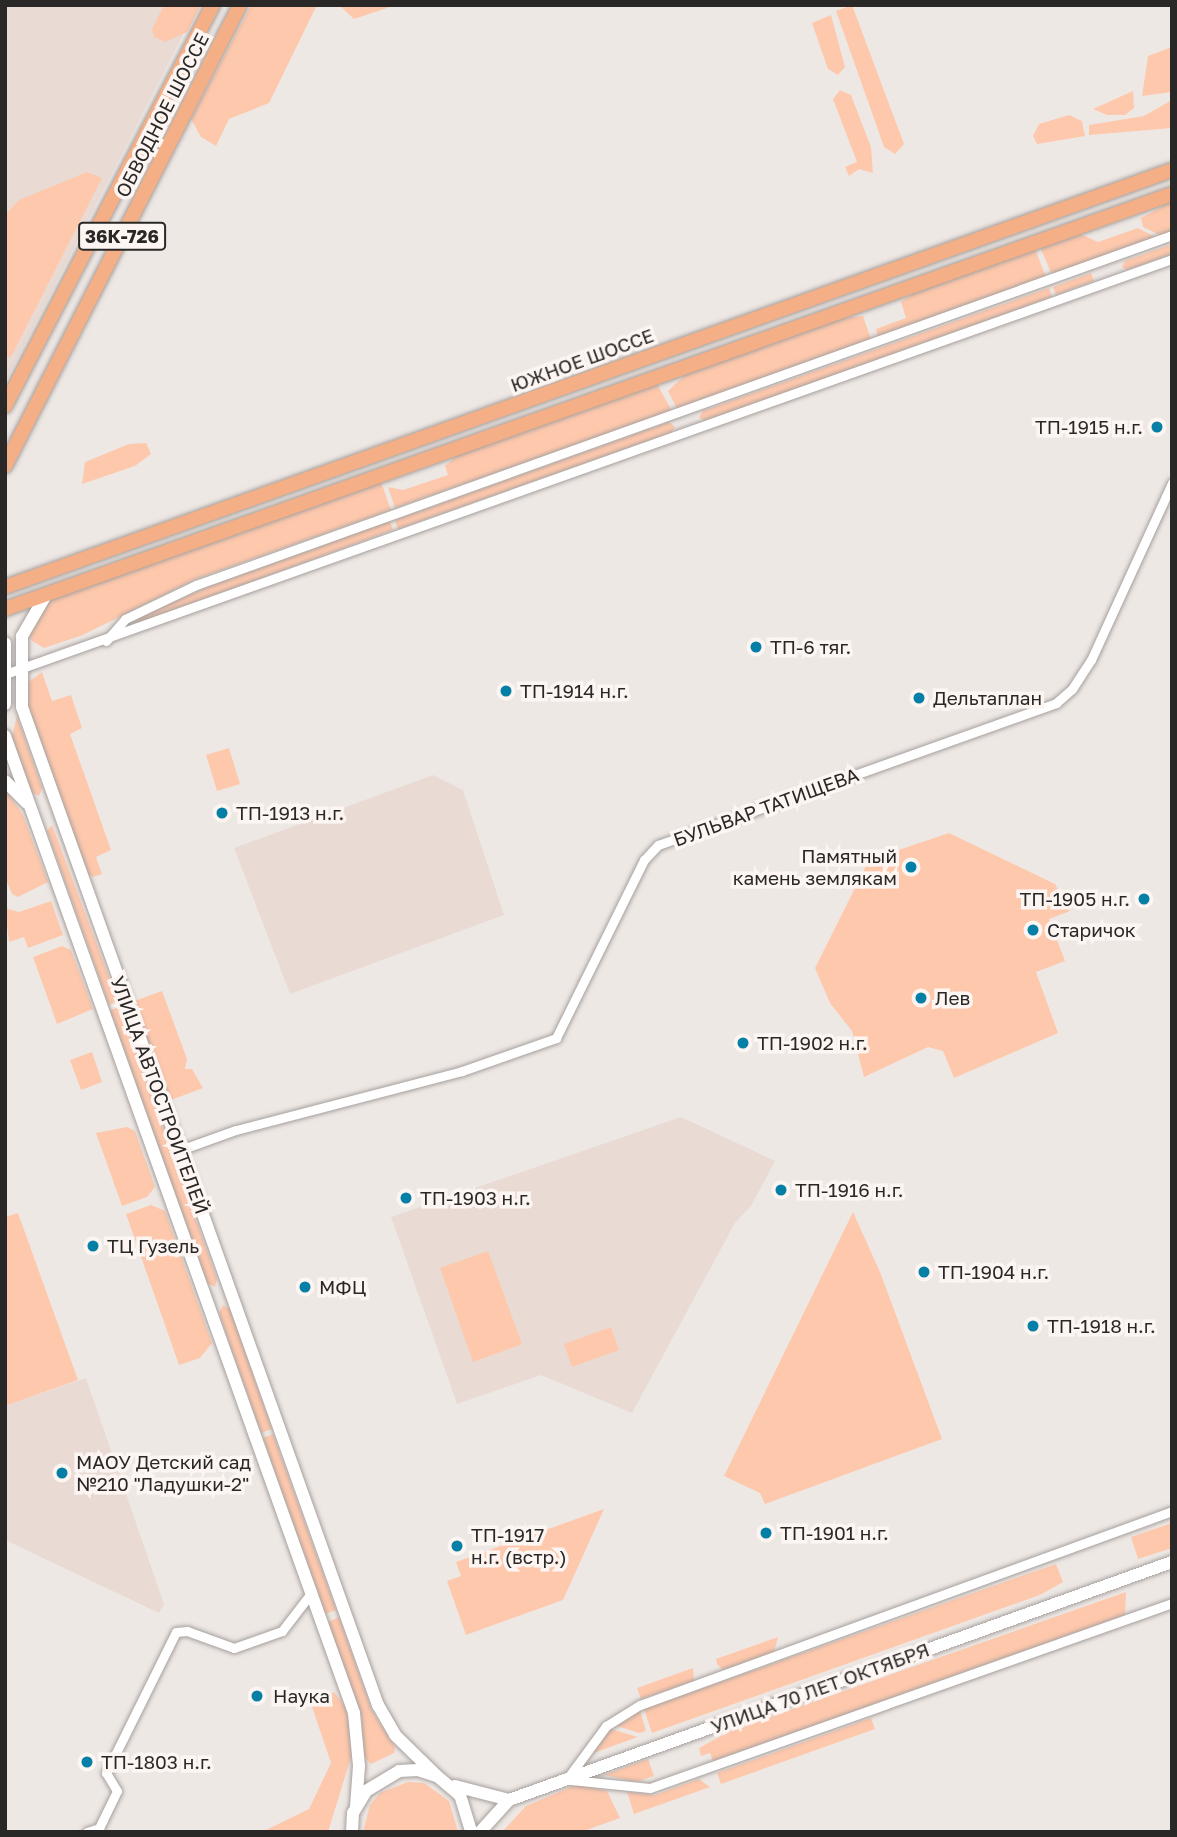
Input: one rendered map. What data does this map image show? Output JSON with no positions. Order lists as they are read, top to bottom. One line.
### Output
{"streets":{"main road":["ОБВОДНОЕ ШОССЕ","36К-726","ЮЖНОЕ ШОССЕ","УЛИЦА АВТОСТРОИТЕЛЕЙ","УЛИЦА 70 ЛЕТ ОКТЯБРЯ"],"street":["БУЛЬВАР ТАТИЩЕВА"]},"crossings":[["БУЛЬВАР ТАТИЩЕВА","УЛИЦА АВТОСТРОИТЕЛЕЙ"]],"places":["ТП-1915 н.г.","ТП-6 тяг.","ТП-1914 н.г.","Дельтаплан","ТП-1913 н.г.","Памятный камень землякам","ТП-1905 н.г.","Старичок","Лев","ТП-1902 н.г.","ТП-1916 н.г.","ТП-1903 н.г.","ТЦ Гузель","ТП-1904 н.г.","МФЦ","ТП-1918 н.г.","МАОУ Детский сад №210 \"Ладушки-2\"","ТП-1901 н.г.","ТП-1917 н.г. (встр.)","Наука","ТП-1803 н.г."]}
